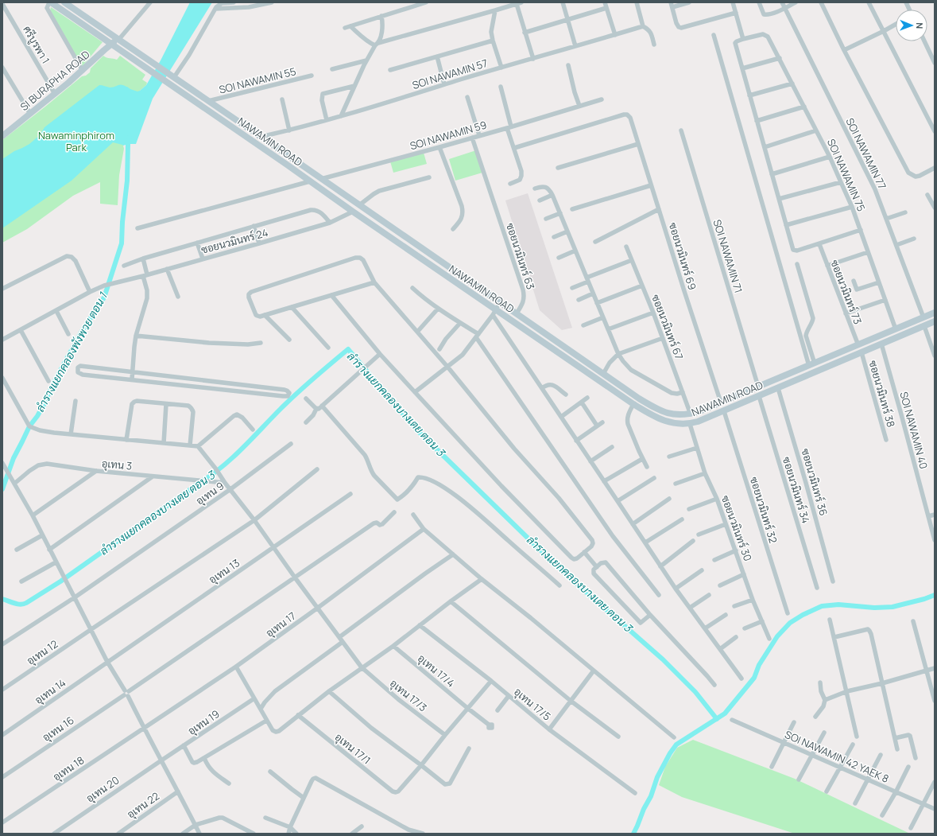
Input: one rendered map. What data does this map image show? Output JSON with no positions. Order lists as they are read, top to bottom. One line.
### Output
{"streets":{"main road":["SI BURAPHA ROAD","NAWAMIN ROAD"],"street":["ศรีบูรพา 1","SOI NAWAMIN 57","SOI NAWAMIN 55","SOI NAWAMIN 59","SOI NAWAMIN 77","SOI NAWAMIN 75","ซอยนวมินทร์ 24","ซอยนวมินทร์ 63","ซอยนวมินทร์ 69","SOI NAWAMIN 71","ซอยนวมินทร์ 73","ซอยนวมินทร์ 67","ซอยนวมินทร์ 38","SOI NAWAMIN 40","อุเทน 3","ซอยนวมินทร์ 36","ซอยนวมินทร์ 34","อุเทน 9","ซอยนวมินทร์ 32","ซอยนวมินทร์ 30","อุเทน 13","อุเทน 17","อุเทน 12","อุเทน 17/4","อุเทน 14","อุเทน 17/3","อุเทน 17/5","อุเทน 19","อุเทน 16","อุเทน 17/1","SOI NAWAMIN 42 YAEK 8","อุเทน 18","อุเทน 20","อุเทน 22"]},"crossings":[["ศรีบูรพา 1","SI BURAPHA ROAD"],["SOI NAWAMIN 57","NAWAMIN ROAD"],["SI BURAPHA ROAD","NAWAMIN ROAD"],["SOI NAWAMIN 55","NAWAMIN ROAD"],["SOI NAWAMIN 59","NAWAMIN ROAD"],["SOI NAWAMIN 59","ซอยนวมินทร์ 63"],["NAWAMIN ROAD","SOI NAWAMIN 77"],["NAWAMIN ROAD","SOI NAWAMIN 75"],["NAWAMIN ROAD","ซอยนวมินทร์ 24"],["NAWAMIN ROAD","ซอยนวมินทร์ 63"],["NAWAMIN ROAD","ซอยนวมินทร์ 69"],["NAWAMIN ROAD","SOI NAWAMIN 71"],["NAWAMIN ROAD","ซอยนวมินทร์ 73"],["NAWAMIN ROAD","ซอยนวมินทร์ 67"],["NAWAMIN ROAD","ซอยนวมินทร์ 38"],["NAWAMIN ROAD","SOI NAWAMIN 40"],["NAWAMIN ROAD","ซอยนวมินทร์ 36"],["NAWAMIN ROAD","ซอยนวมินทร์ 34"],["NAWAMIN ROAD","ซอยนวมินทร์ 32"],["NAWAMIN ROAD","ซอยนวมินทร์ 30"],["อุเทน 3","อุเทน 17/3"],["อุเทน 9","อุเทน 17/3"],["อุเทน 13","อุเทน 14"],["อุเทน 13","อุเทน 17/3"],["อุเทน 17","อุเทน 17/3"],["อุเทน 17","อุเทน 18"],["อุเทน 12","อุเทน 17/3"],["อุเทน 17/3","อุเทน 16"],["อุเทน 19","อุเทน 20"]],"water":["ลำรางแยกคลองพังพวย ตอน 1","ลำรางแยกคลองบางเตย ตอน 3"],"parks":["Nawaminphirom Park"],"north":"right"}
